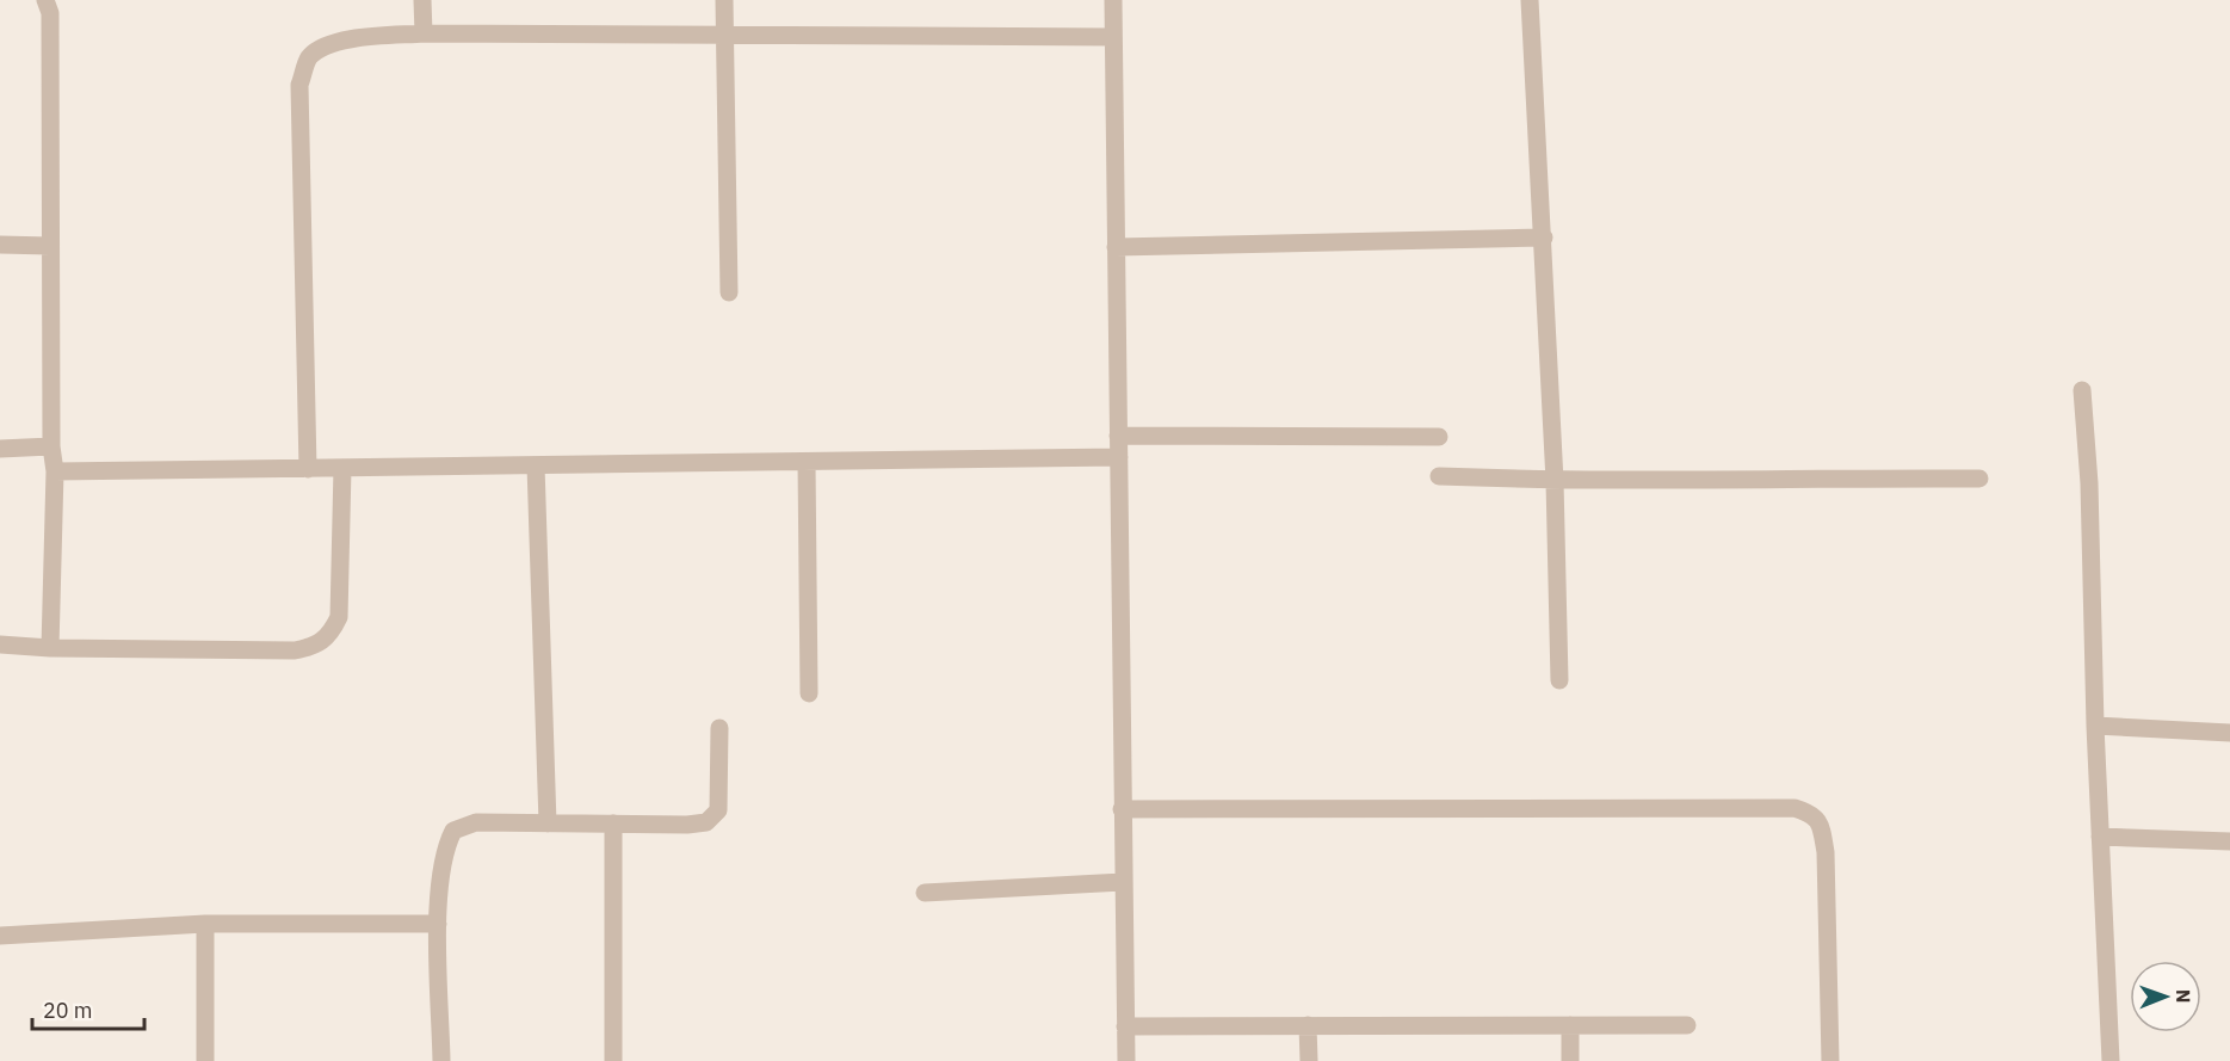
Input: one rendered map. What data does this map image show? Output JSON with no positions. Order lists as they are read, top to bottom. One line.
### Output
{"scale_bar":"20 m","north":"right"}
